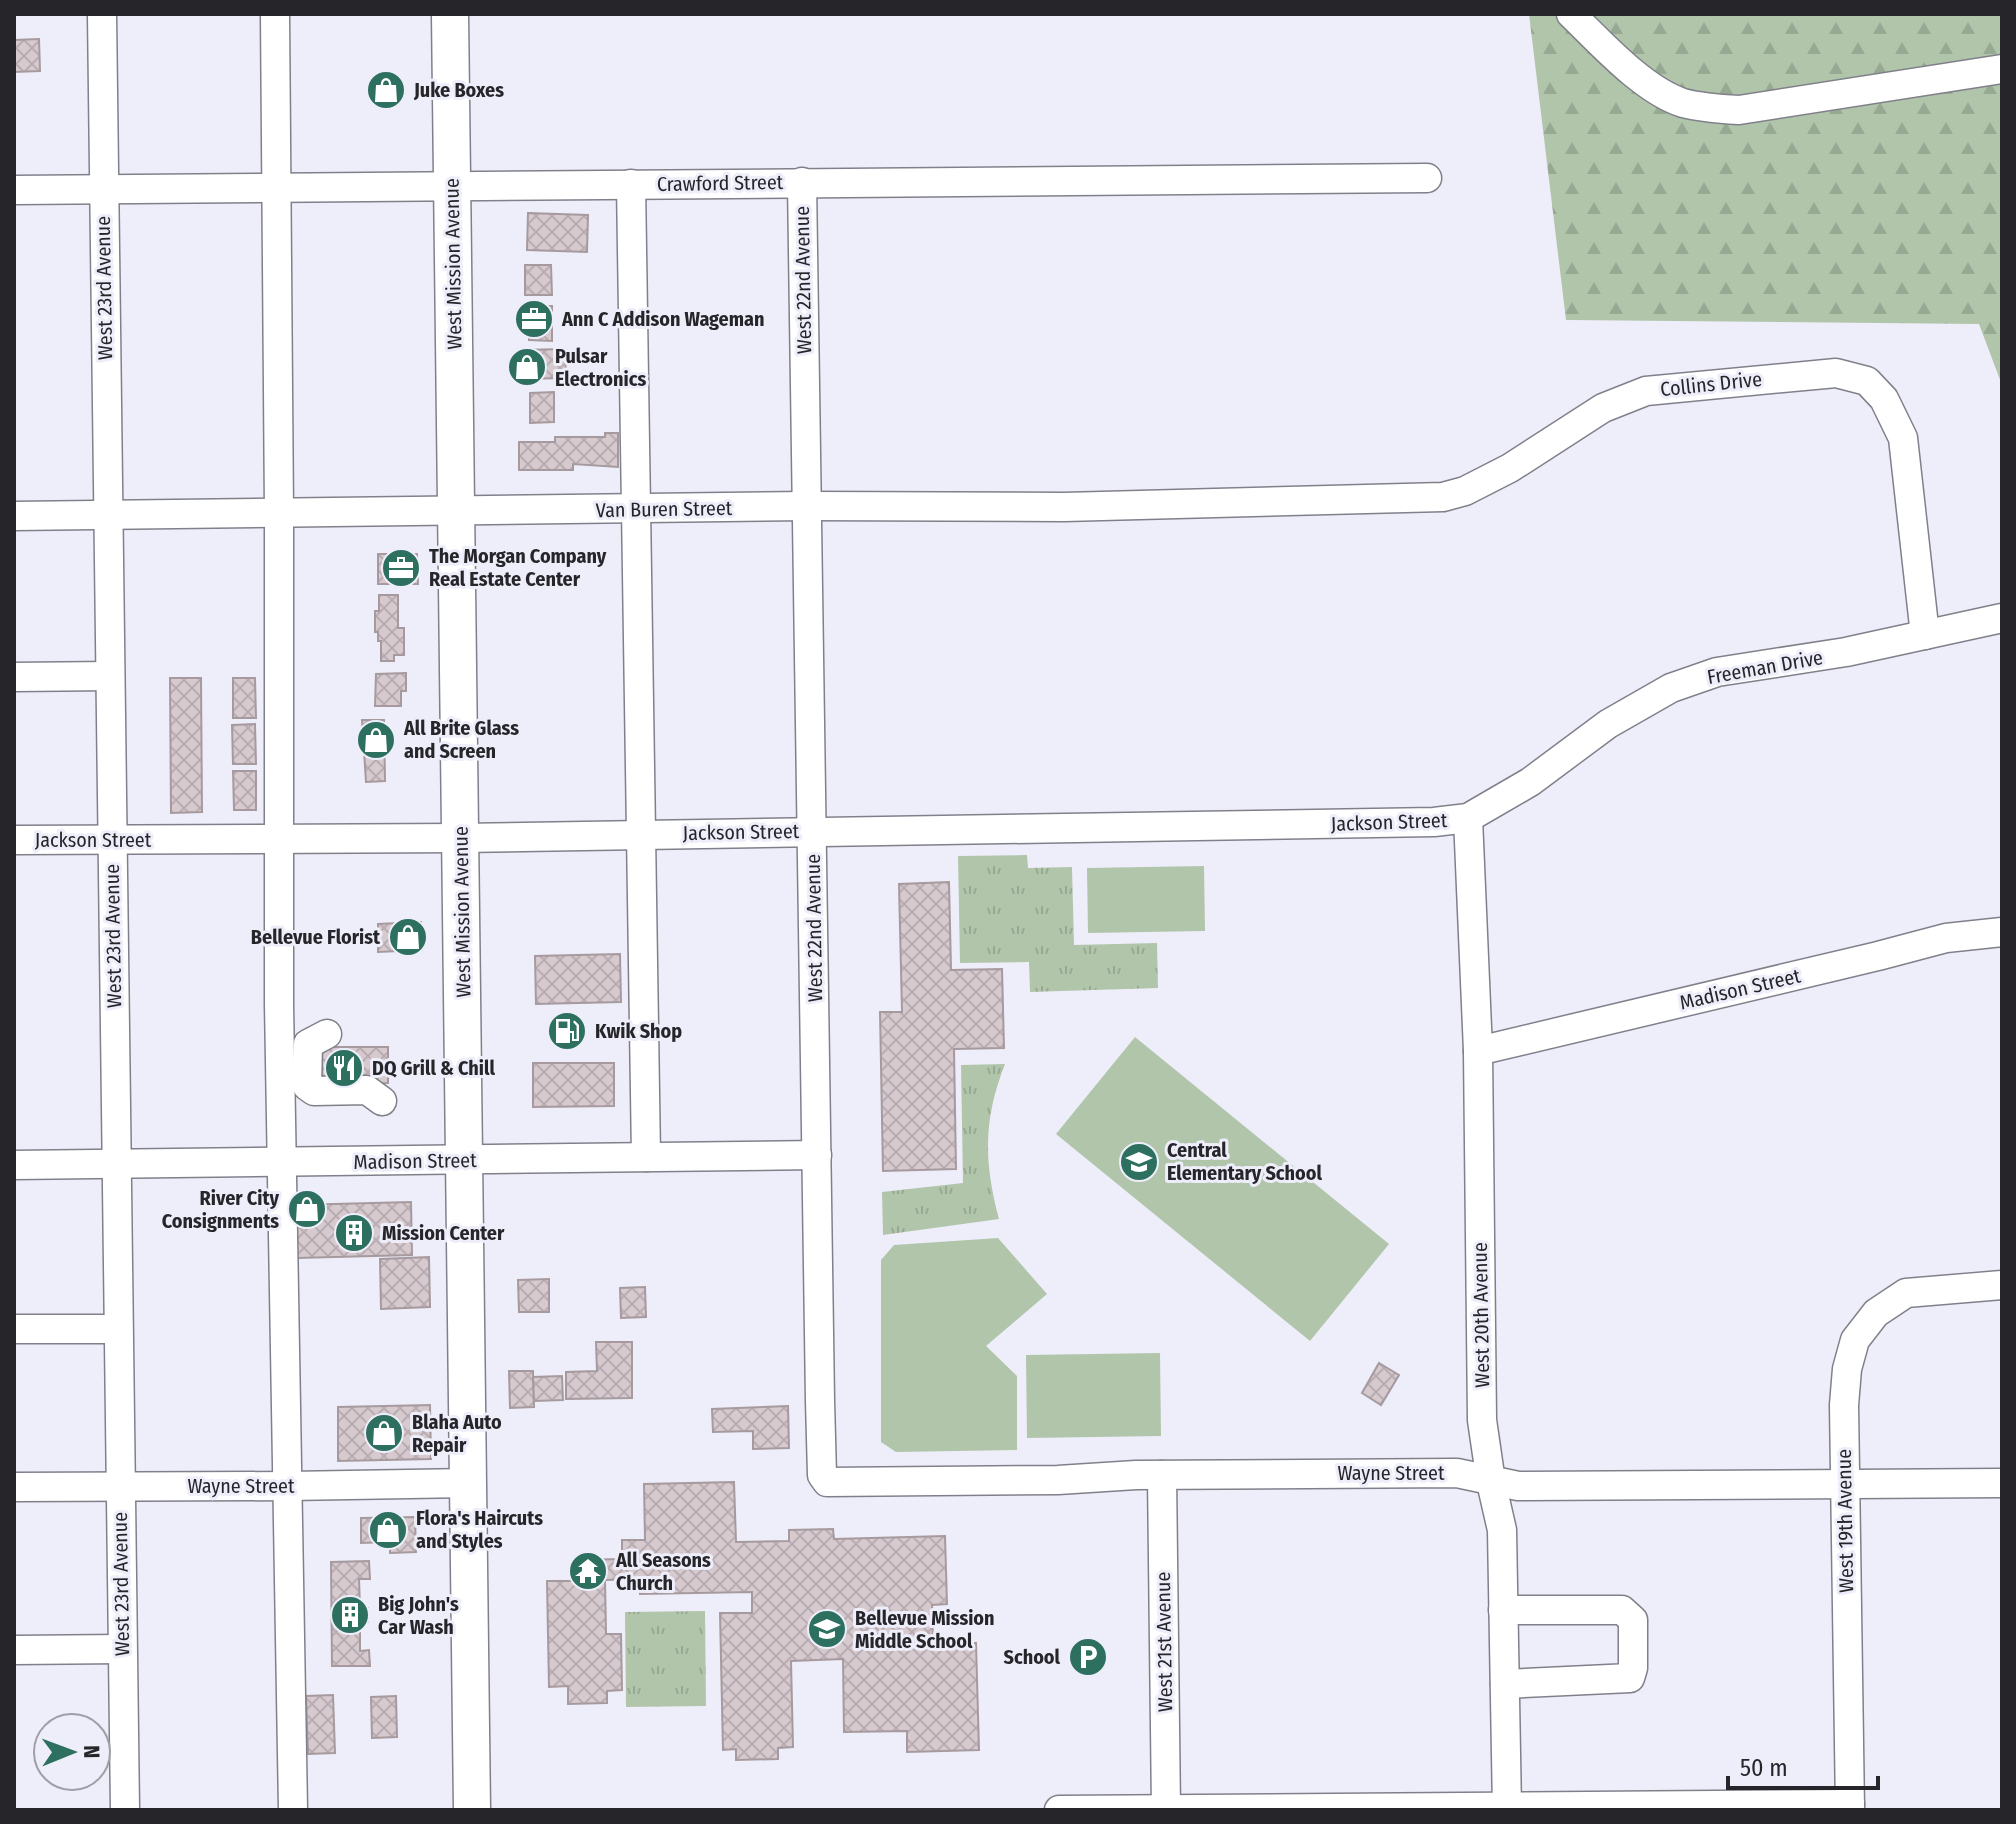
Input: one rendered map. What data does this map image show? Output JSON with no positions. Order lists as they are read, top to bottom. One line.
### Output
{"streets":{"main road":["West Mission Avenue"],"street":["Crawford Street","West 22nd Avenue","West 23rd Avenue","Collins Drive","Van Buren Street","Freeman Drive","Jackson Street","Madison Street","West 20th Avenue","Wayne Street","West 19th Avenue","West 21st Avenue"]},"crossings":[["Crawford Street","West Mission Avenue"],["Crawford Street","West 22nd Avenue"],["Crawford Street","West 23rd Avenue"],["West Mission Avenue","Van Buren Street"],["West Mission Avenue","Jackson Street"],["West Mission Avenue","Madison Street"],["West Mission Avenue","Wayne Street"],["West 22nd Avenue","Van Buren Street"],["West 22nd Avenue","Jackson Street"],["West 22nd Avenue","Madison Street"],["West 22nd Avenue","Wayne Street"],["West 23rd Avenue","Van Buren Street"],["West 23rd Avenue","Jackson Street"],["West 23rd Avenue","Madison Street"],["West 23rd Avenue","Wayne Street"],["Collins Drive","Van Buren Street"],["Collins Drive","Freeman Drive"],["Freeman Drive","Jackson Street"],["Freeman Drive","West 20th Avenue"],["Jackson Street","West 20th Avenue"],["Madison Street","West 20th Avenue"],["West 20th Avenue","Wayne Street"],["Wayne Street","West 19th Avenue"],["Wayne Street","West 21st Avenue"]],"places":{"shop":["Juke Boxes","Pulsar Electronics","All Brite Glass and Screen","Bellevue Florist","River City Consignments","Blaha Auto Repair","Flora's Haircuts and Styles"],"office":["Ann C Addison Wageman","The Morgan Company Real Estate Center"],"fuel station":["Kwik Shop"],"restaurant":["DQ Grill & Chill"],"school or university":["Central Elementary School","Bellevue Mission Middle School"],"building":["Mission Center","Big John's Car Wash"],"temple":["All Seasons Church"],"parking":["School"]},"scale_bar":"50 m","north":"right"}
